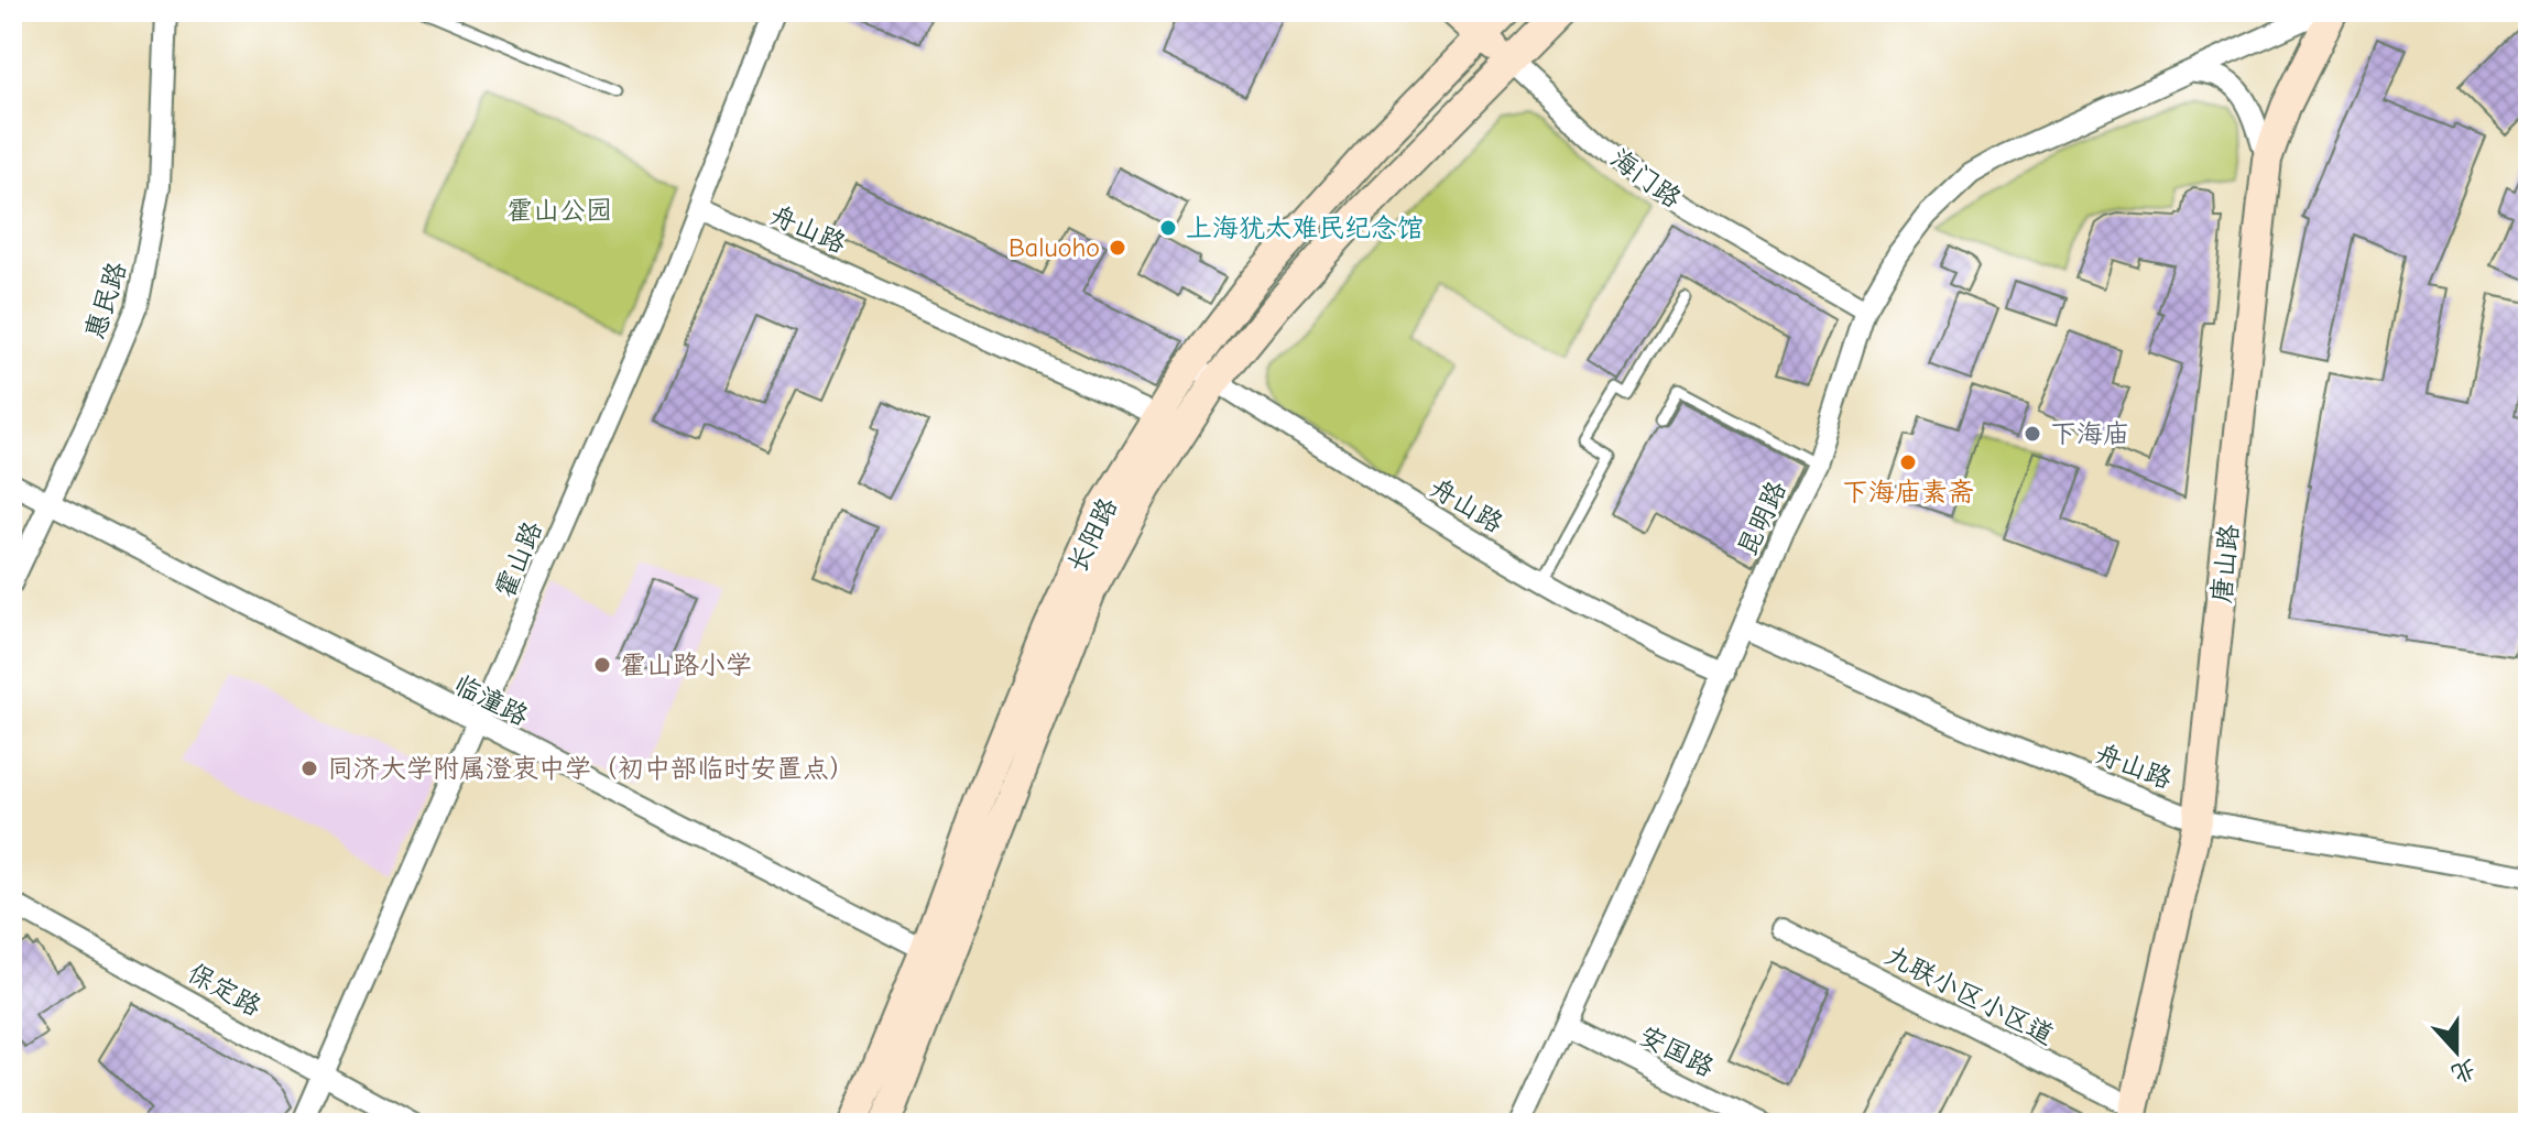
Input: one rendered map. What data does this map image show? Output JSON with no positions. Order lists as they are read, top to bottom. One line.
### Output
{"streets":{"main road":["海门路","长阳路","唐山路"],"street":["舟山路","惠民路","昆明路","霍山路","临潼路","保定路","九联小区小区道","安国路"]},"crossings":[["海门路","昆明路"],["海门路","长阳路"],["舟山路","昆明路"],["舟山路","长阳路"],["舟山路","霍山路"],["舟山路","唐山路"],["惠民路","临潼路"],["昆明路","安国路"],["长阳路","临潼路"],["霍山路","临潼路"],["霍山路","保定路"],["唐山路","九联小区小区道"]],"parks":["霍山公园"],"places":["上海犹太难民纪念馆","Baluoho","下海庙","下海庙素斋","霍山路小学","同济大学附属澄衷中学（初中部临时安置点）"],"north":"bottom"}
